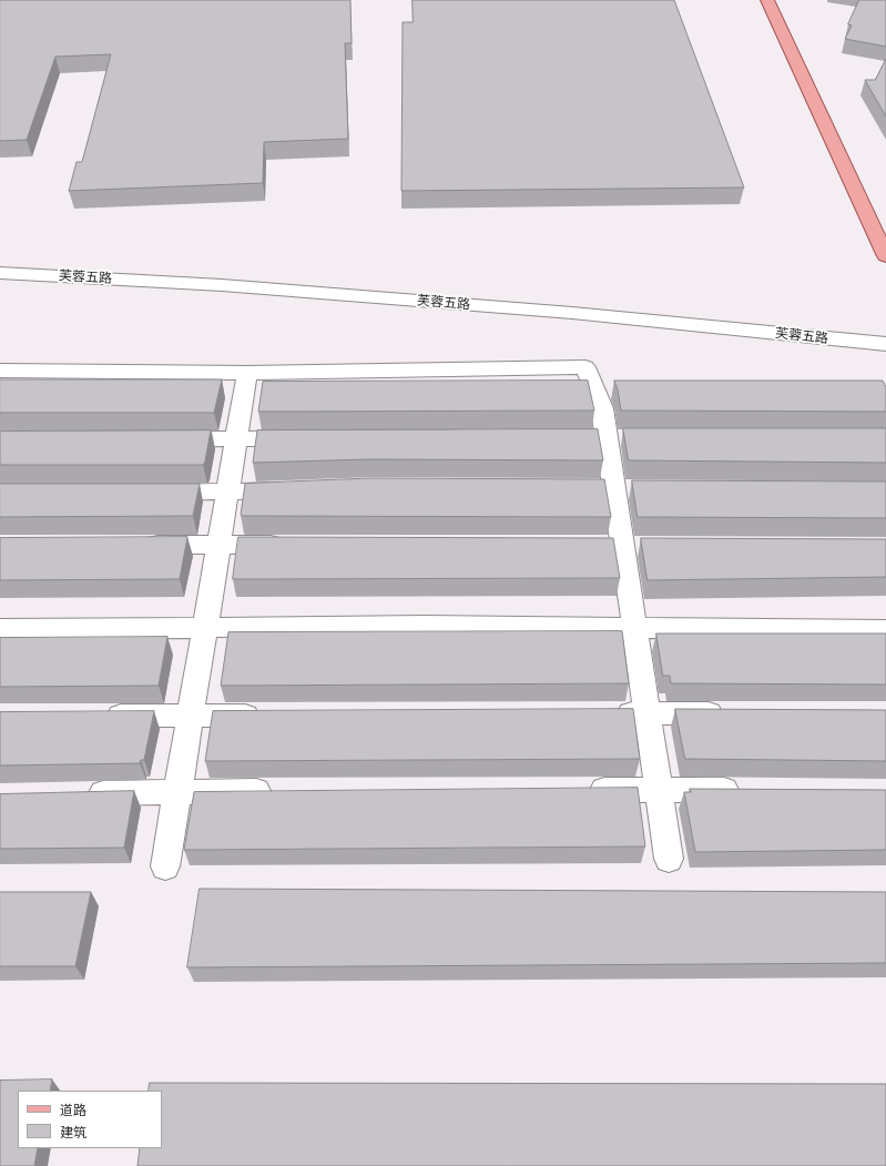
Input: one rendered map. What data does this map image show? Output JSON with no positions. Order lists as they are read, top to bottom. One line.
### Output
{"streets":{"street":["芙蓉五路"]},"legend":["道路","建筑"]}
